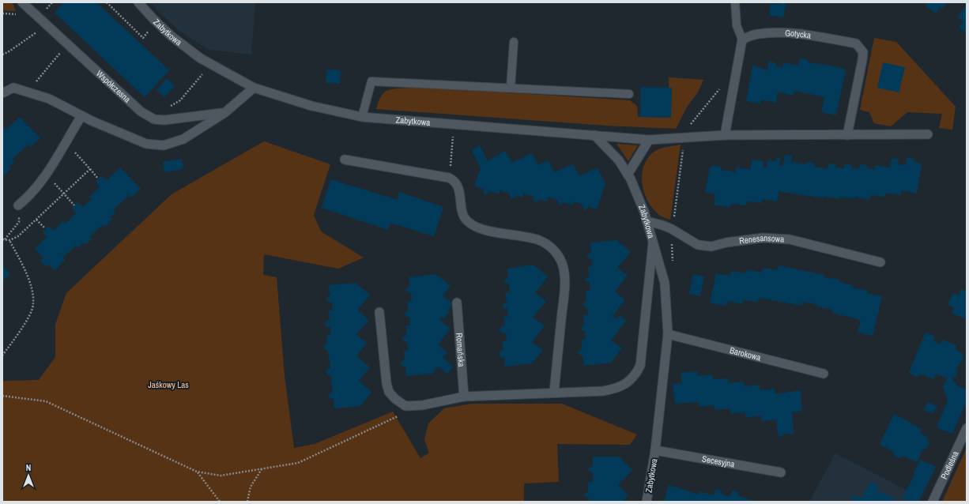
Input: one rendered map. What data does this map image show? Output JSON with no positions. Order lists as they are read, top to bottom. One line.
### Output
{"streets":{"street":["Zabytkowa","Gotycka","Współczesna","Renesansowa","Romańska","Barokowa","Secesyjna","Podleśna"]},"crossings":[["Zabytkowa","Renesansowa"],["Zabytkowa","Romańska"],["Zabytkowa","Barokowa"],["Zabytkowa","Secesyjna"]],"parks":["Jaśkowy Las"],"north":"top"}
